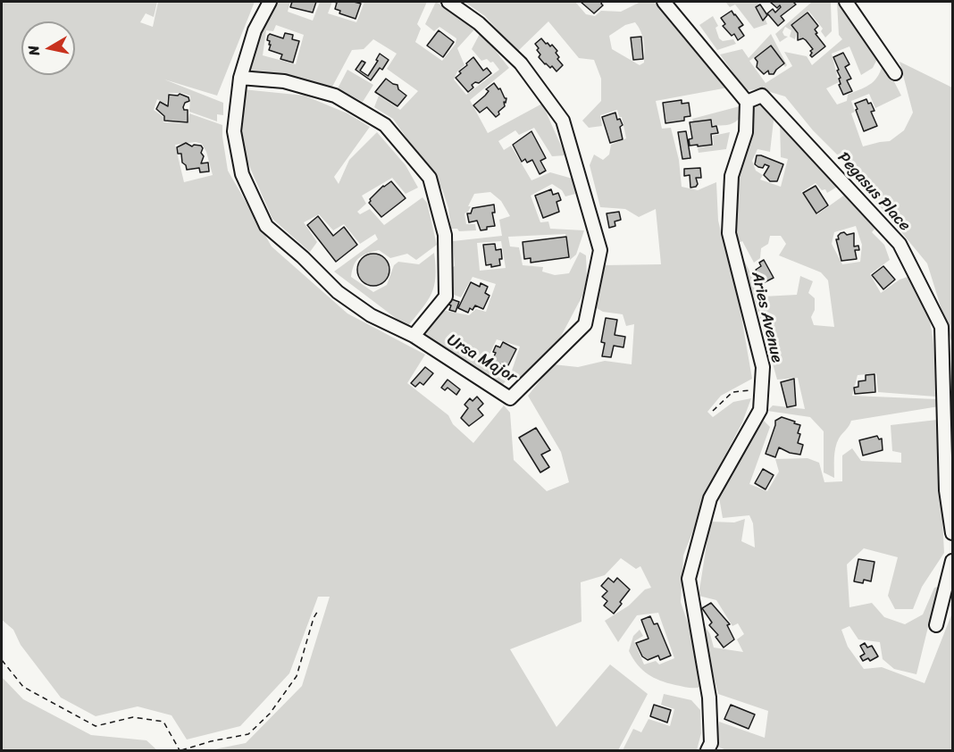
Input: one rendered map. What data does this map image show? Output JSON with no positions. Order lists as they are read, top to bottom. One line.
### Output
{"streets":{"street":["Pegasus Place","Aries Avenue","Ursa Major"]},"crossings":[["Pegasus Place","Aries Avenue"]],"north":"left"}
